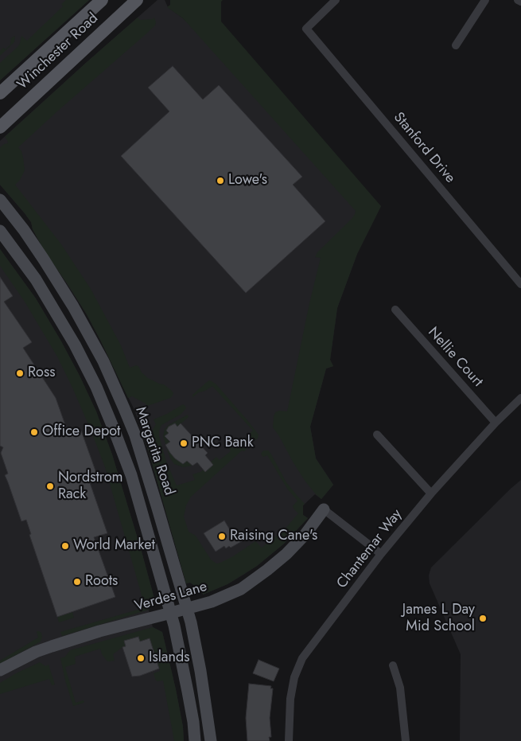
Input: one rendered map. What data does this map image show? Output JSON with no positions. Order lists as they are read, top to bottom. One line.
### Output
{"streets":{"main road":["Winchester Road","Margarita Road","Verdes Lane"],"street":["Stanford Drive","Nellie Court","Chantemar Way"]},"crossings":[["Nellie Court","Chantemar Way"],["Margarita Road","Verdes Lane"]],"places":["Lowe's","Ross","Office Depot","PNC Bank","Nordstrom Rack","Raising Cane's","World Market","Roots","James L Day Mid School","Islands"]}
